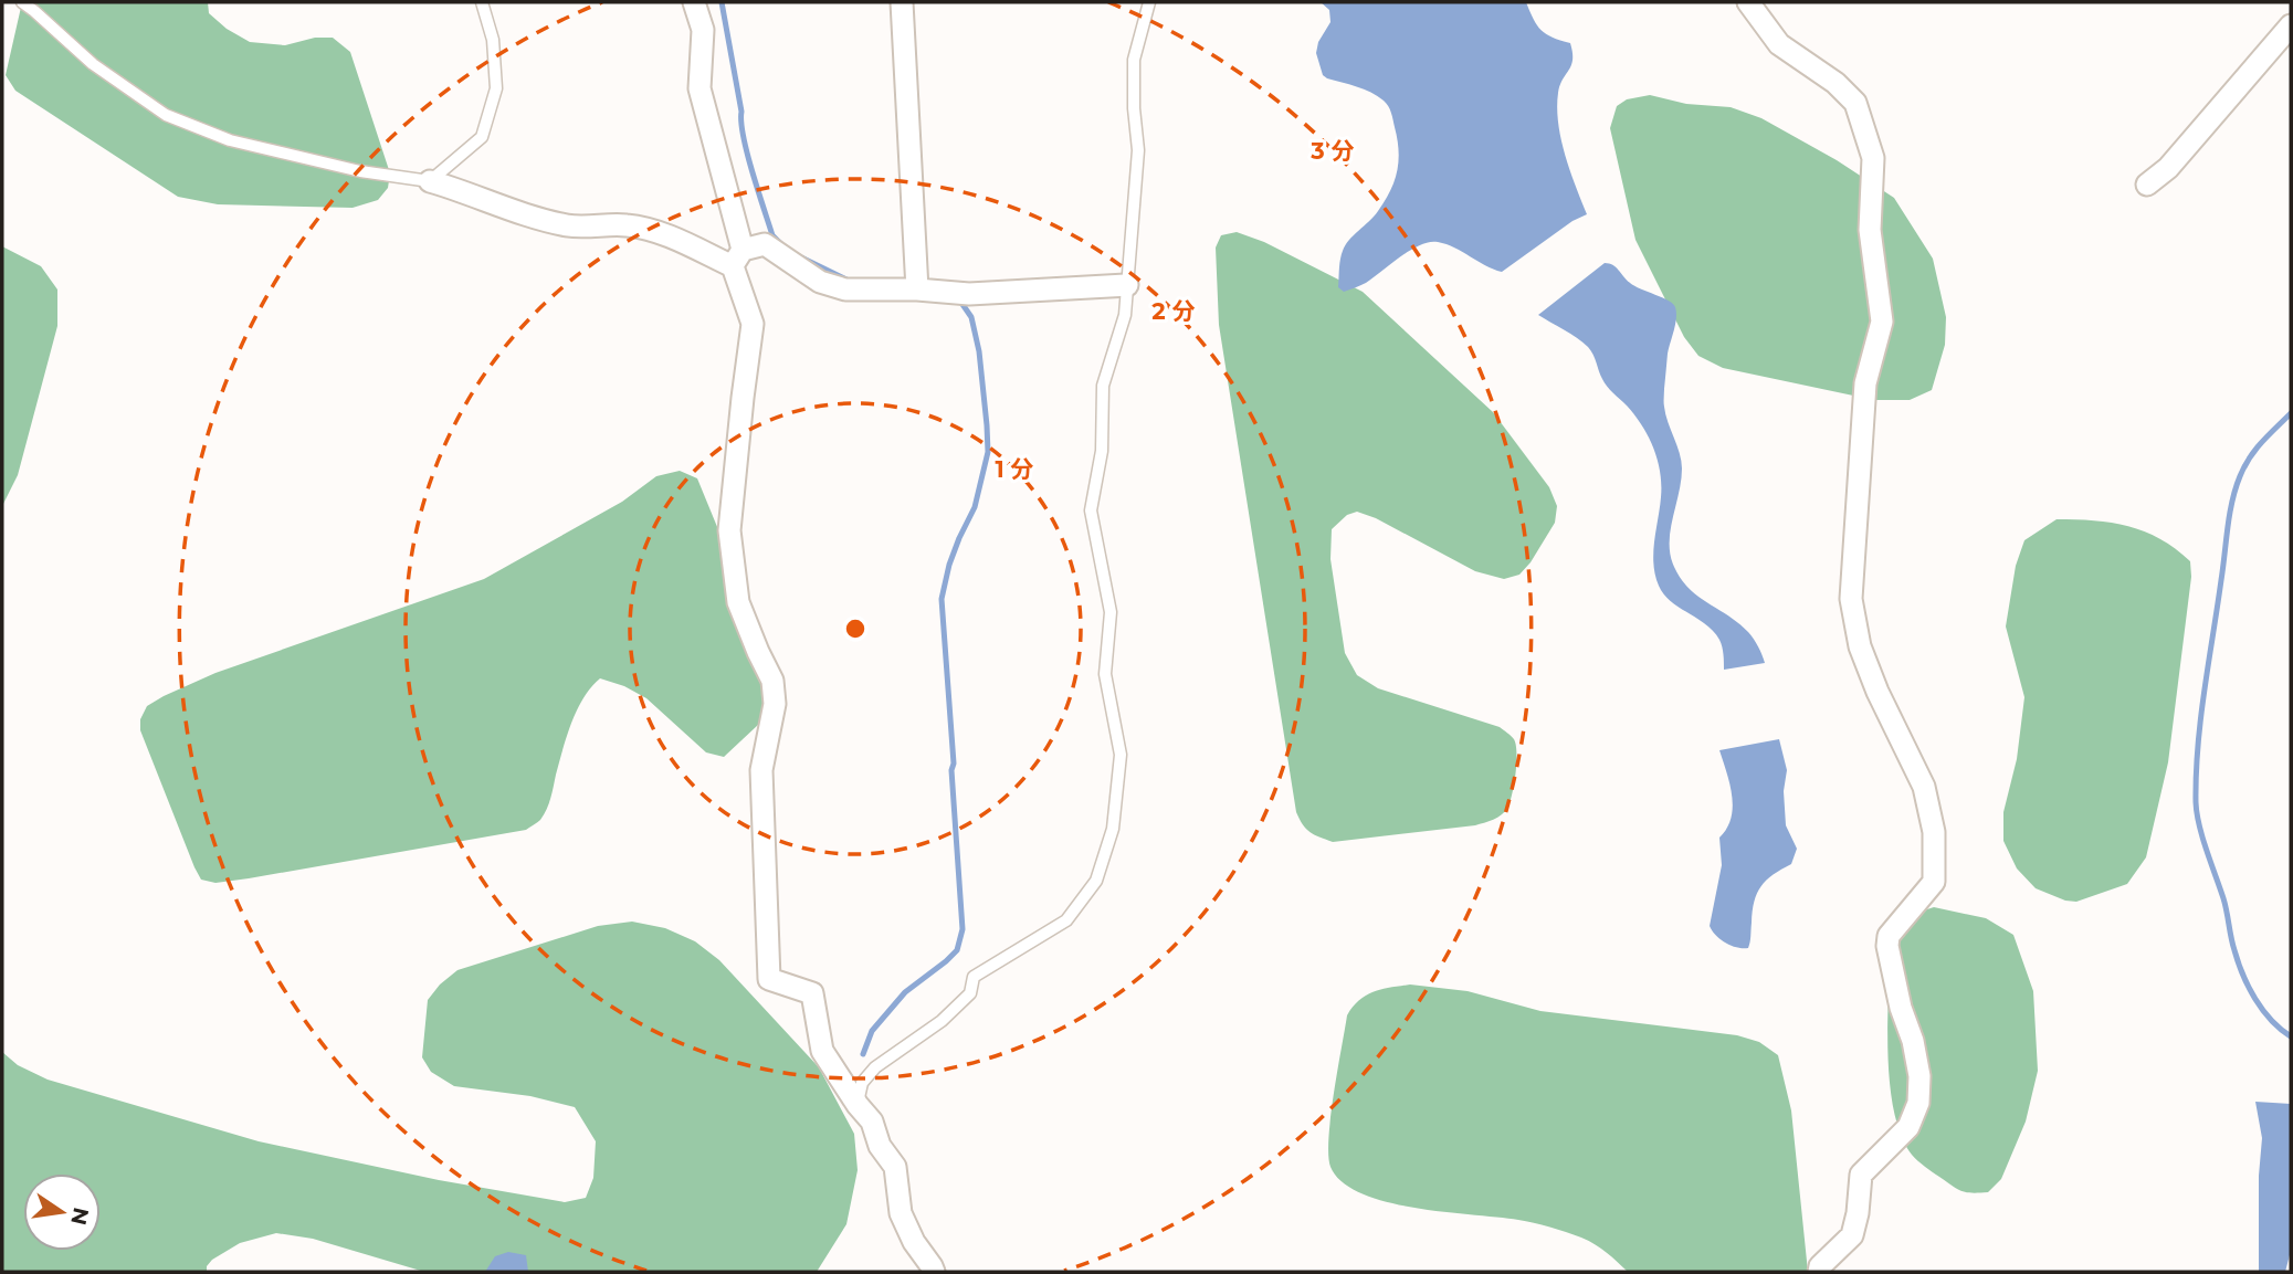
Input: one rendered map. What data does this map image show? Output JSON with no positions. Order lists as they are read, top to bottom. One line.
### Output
{"north":"right","rings":["3 分","2 分","1 分"]}
